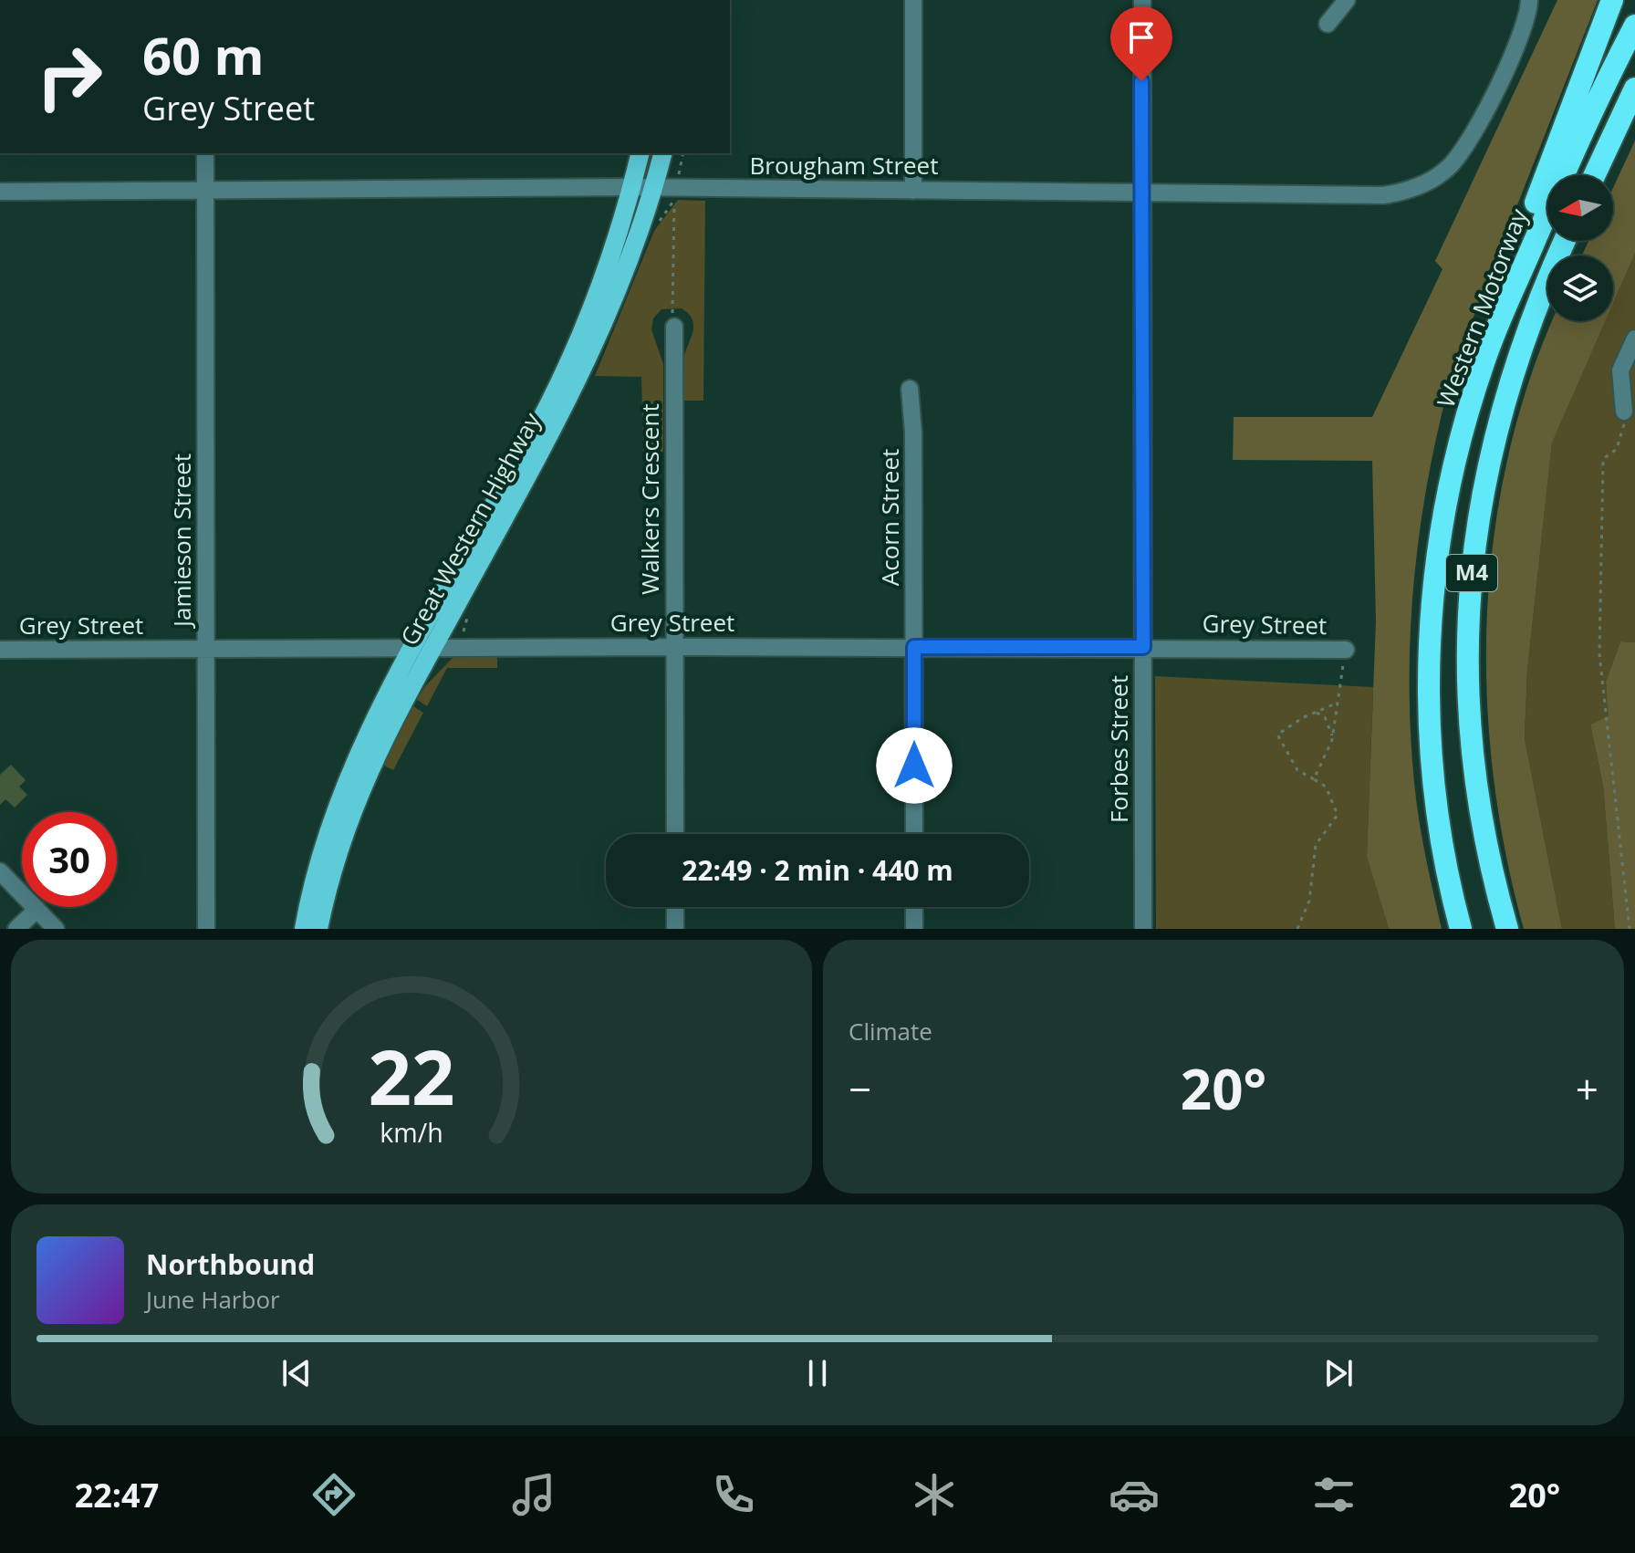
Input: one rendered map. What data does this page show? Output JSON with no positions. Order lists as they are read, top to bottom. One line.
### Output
{"streets":{"highway":["Western Motorway","M4"],"main road":["Great Western Highway"],"street":["Brougham Street","Walkers Crescent","Acorn Street","Jamieson Street","Grey Street","Forbes Street"]},"crossings":[["Brougham Street","Great Western Highway"],["Brougham Street","Jamieson Street"],["Brougham Street","Forbes Street"],["Walkers Crescent","Grey Street"],["Acorn Street","Grey Street"],["Great Western Highway","Grey Street"],["Jamieson Street","Grey Street"],["Grey Street","Forbes Street"]],"north":"left","page":{"turn":["60 m","Grey Street"],"limit":"30","trip":"22:49 · 2 min · 440 m","tile":"Climate","heat":["−","20°","+"],"song":["Northbound","June Harbor"],"tabs":["22:47","20°"],"gauge":["22","km/h"]}}
